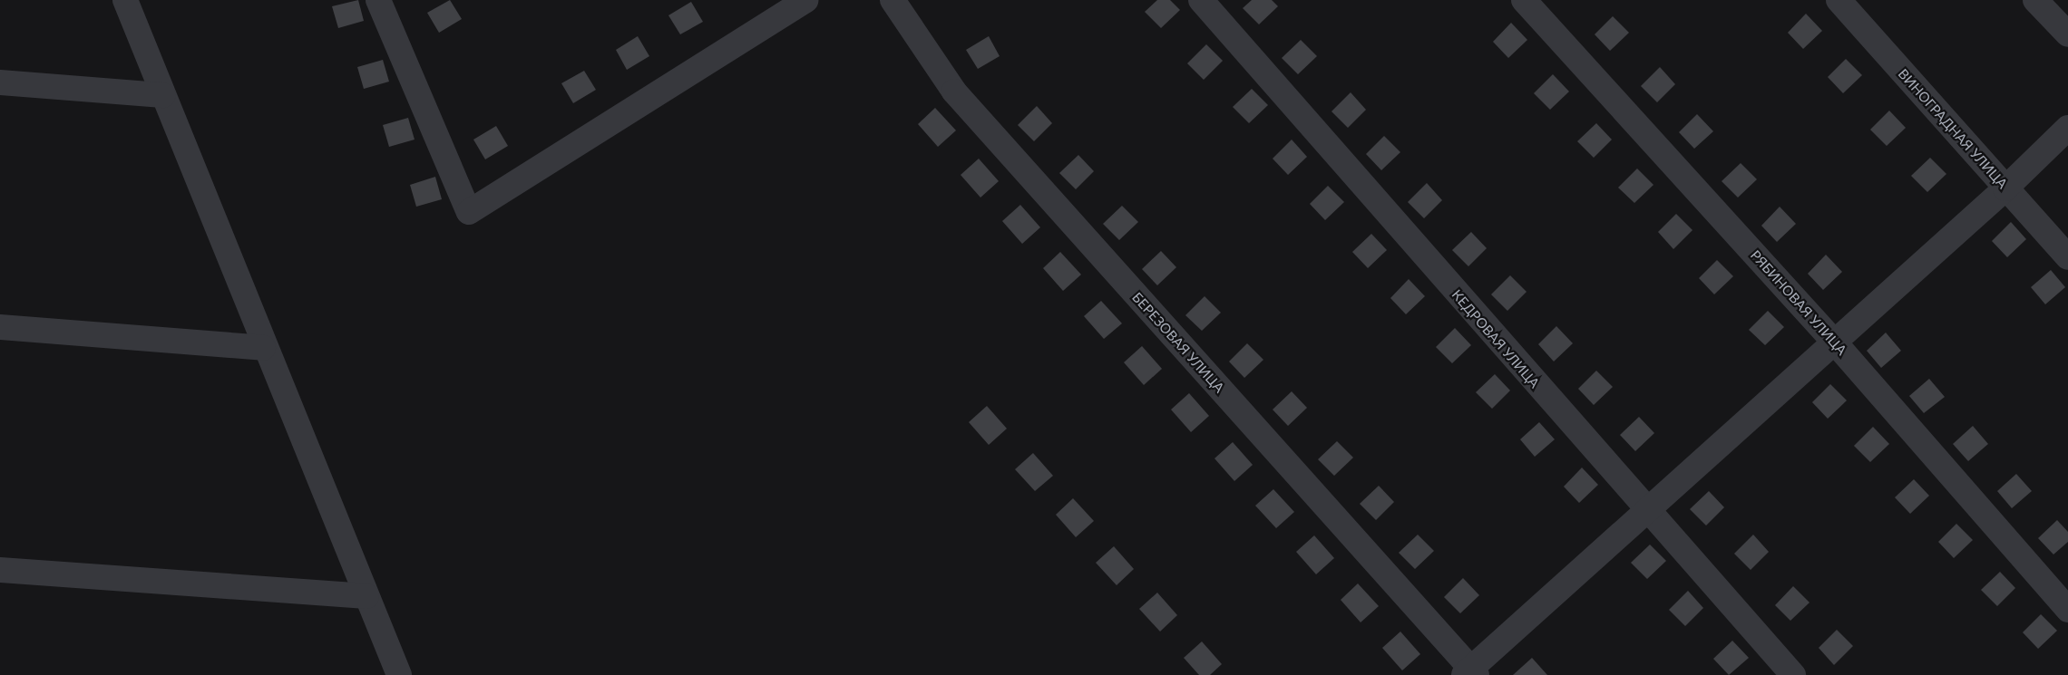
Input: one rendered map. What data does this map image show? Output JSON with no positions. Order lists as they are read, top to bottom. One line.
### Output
{"streets":{"street":["ВИНОГРАДНАЯ УЛИЦА","РЯБИНОВАЯ УЛИЦА","КЕДРОВАЯ УЛИЦА","БЕРЕЗОВАЯ УЛИЦА"]}}
